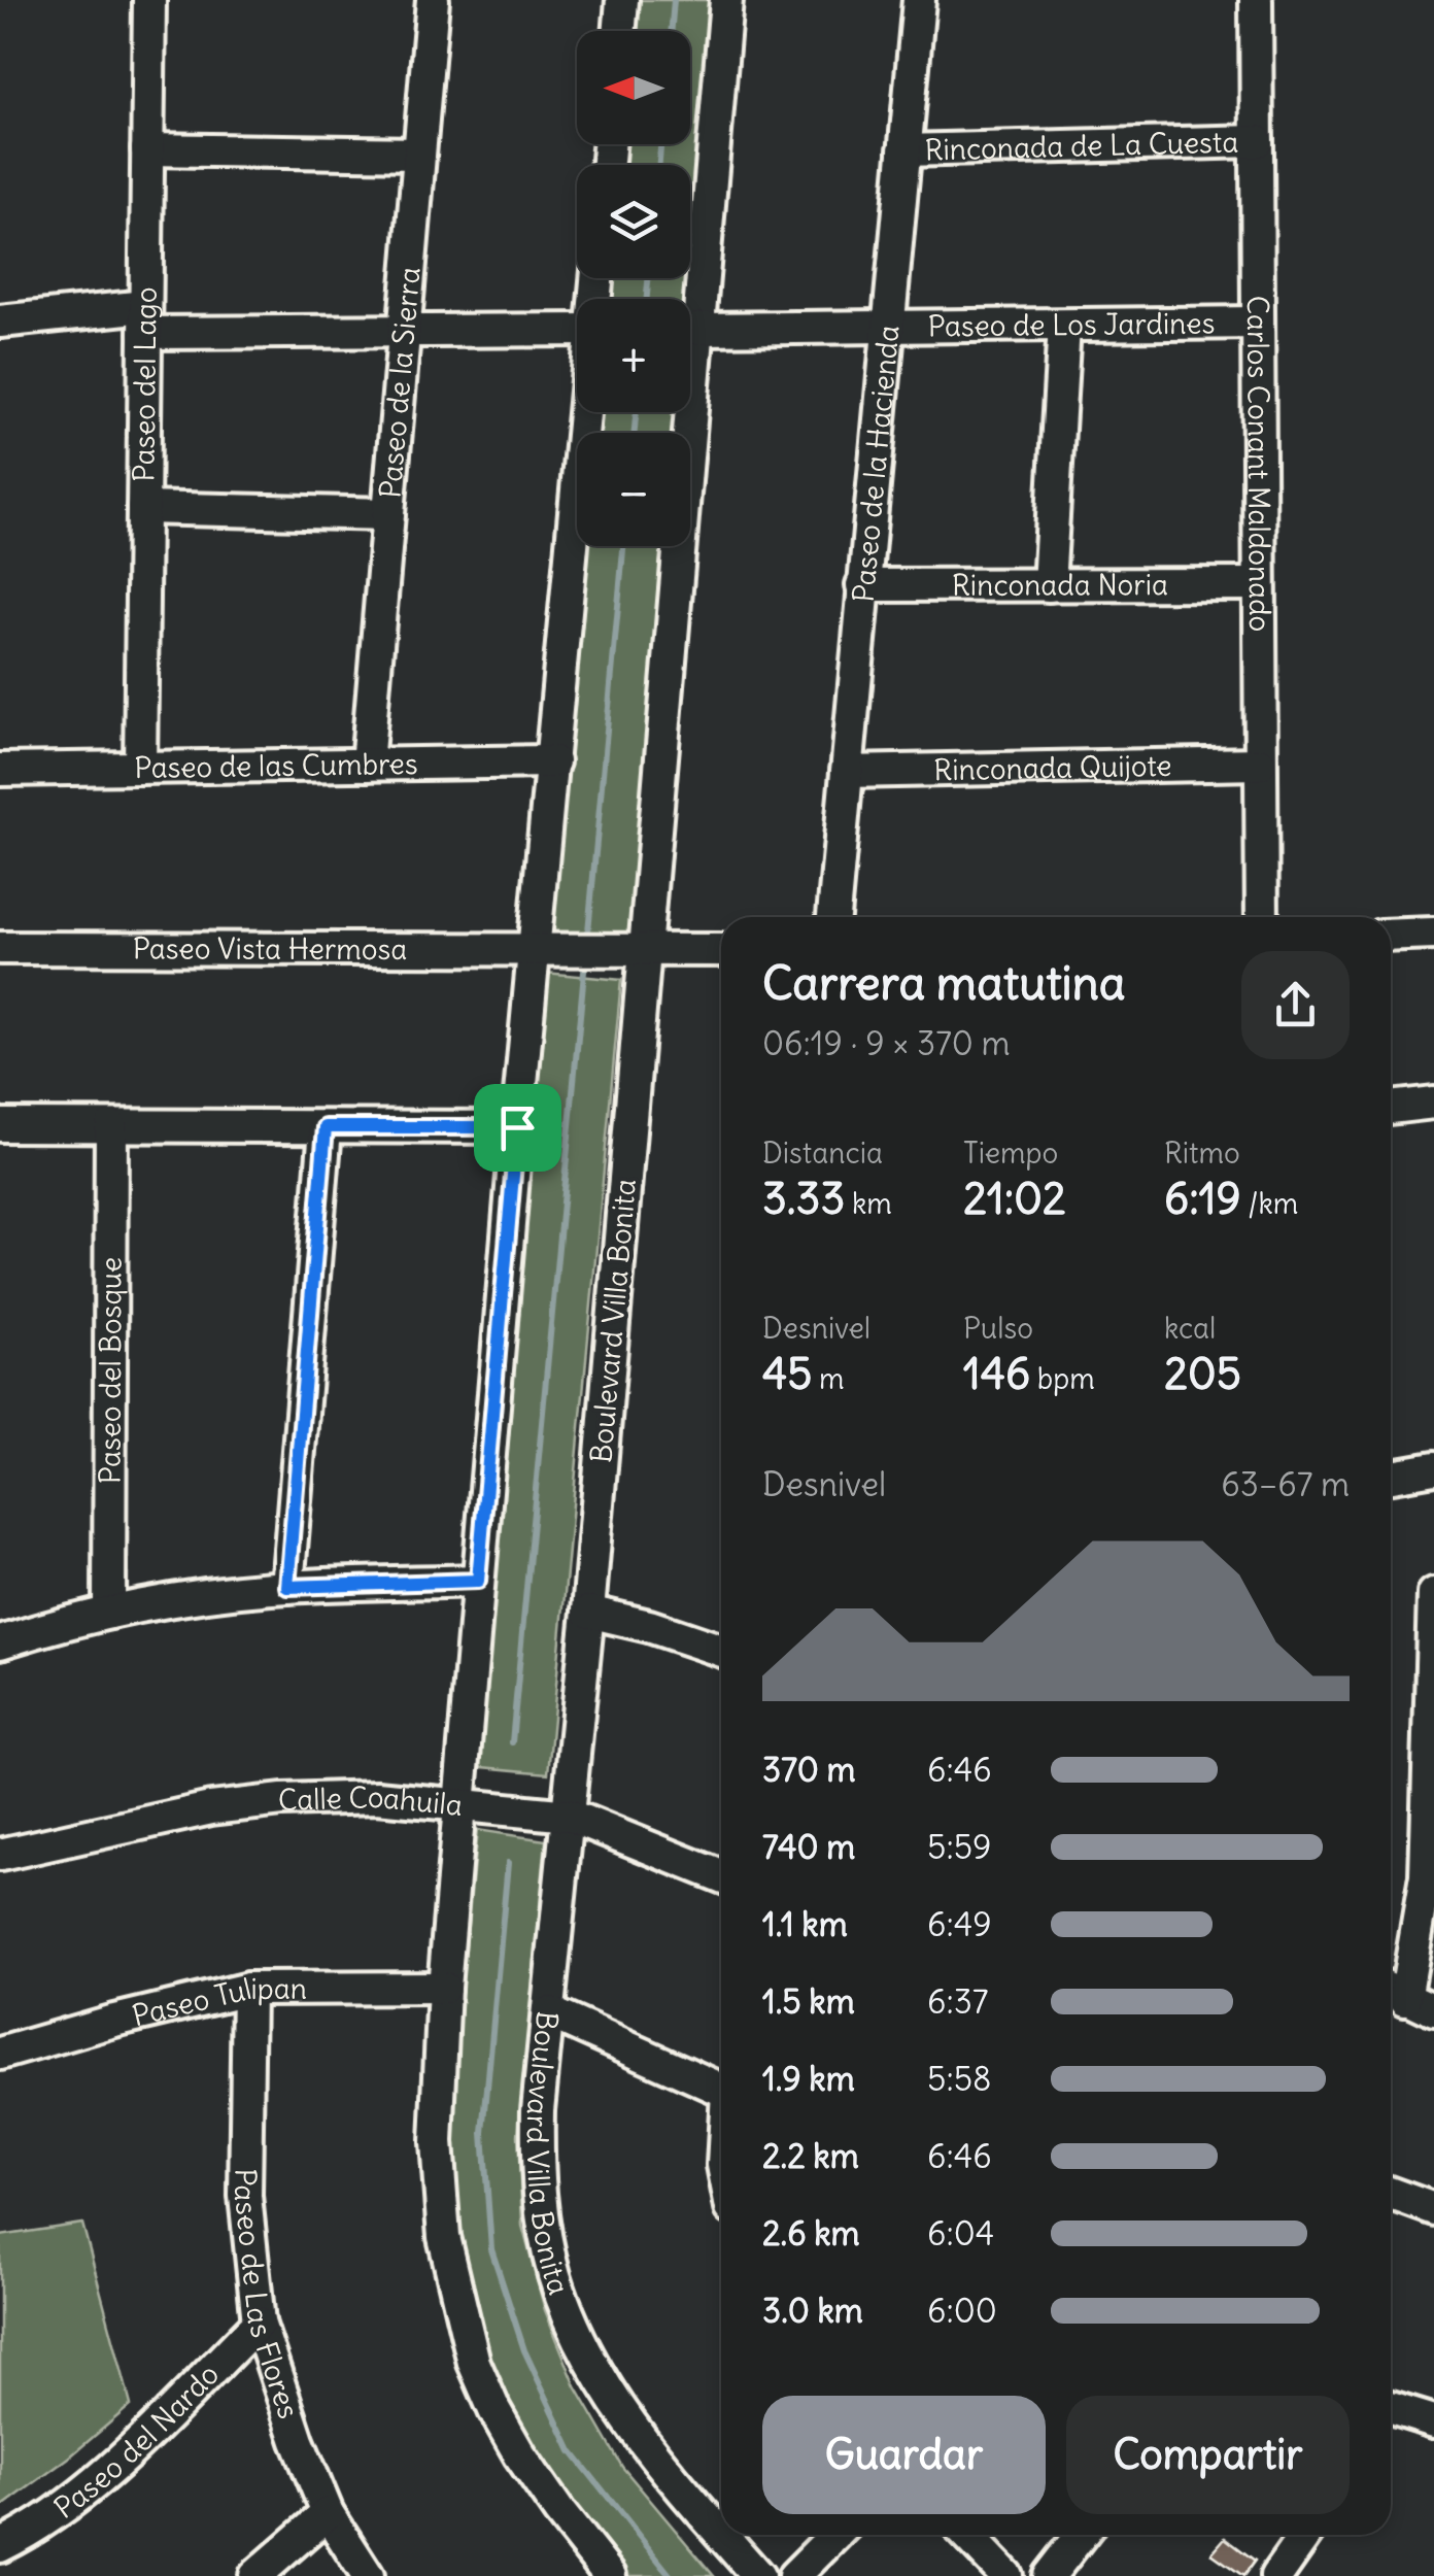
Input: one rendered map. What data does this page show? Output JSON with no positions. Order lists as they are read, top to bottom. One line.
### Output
{"streets":{"street":["Rinconada de La Cuesta","Paseo de Los Jardines","Paseo de la Sierra","Paseo del Lago","Paseo de la Hacienda","Carlos Conant Maldonado","Rinconada Noria","Paseo de las Cumbres","Rinconada Quijote","Paseo Vista Hermosa","Boulevard Villa Bonita","Paseo del Bosque","Calle Coahuila","Paseo Tulipan","Paseo de Las Flores","Paseo del Nardo"]},"crossings":[["Rinconada de La Cuesta","Paseo de la Hacienda"],["Rinconada de La Cuesta","Carlos Conant Maldonado"],["Paseo de Los Jardines","Paseo de la Hacienda"],["Paseo de Los Jardines","Carlos Conant Maldonado"],["Paseo de Los Jardines","Boulevard Villa Bonita"],["Paseo de la Sierra","Paseo de las Cumbres"],["Paseo del Lago","Paseo de las Cumbres"],["Paseo de la Hacienda","Rinconada Noria"],["Paseo de la Hacienda","Rinconada Quijote"],["Carlos Conant Maldonado","Rinconada Noria"],["Carlos Conant Maldonado","Rinconada Quijote"],["Paseo Vista Hermosa","Boulevard Villa Bonita"],["Boulevard Villa Bonita","Calle Coahuila"],["Paseo Tulipan","Paseo de Las Flores"],["Paseo de Las Flores","Paseo del Nardo"]],"north":"left","page":{"map_buttons":["+","−"],"heading":["Carrera matutina","06:19 · 9 × 370 m"],"stats":[["Distancia","3.33 km"],["Tiempo","21:02"],["Ritmo","6:19 /km"],["Desnivel","45 m"],["Pulso","146 bpm"],["kcal","205"]],"chart":["Desnivel","63–67 m"],"list":[{"name":"370 m","note":"6:46"},{"name":"740 m","note":"5:59"},{"name":"1.1 km","note":"6:49"},{"name":"1.5 km","note":"6:37"},{"name":"1.9 km","note":"5:58"},{"name":"2.2 km","note":"6:46"},{"name":"2.6 km","note":"6:04"},{"name":"3.0 km","note":"6:00"}],"buttons":["Guardar","Compartir"]}}
